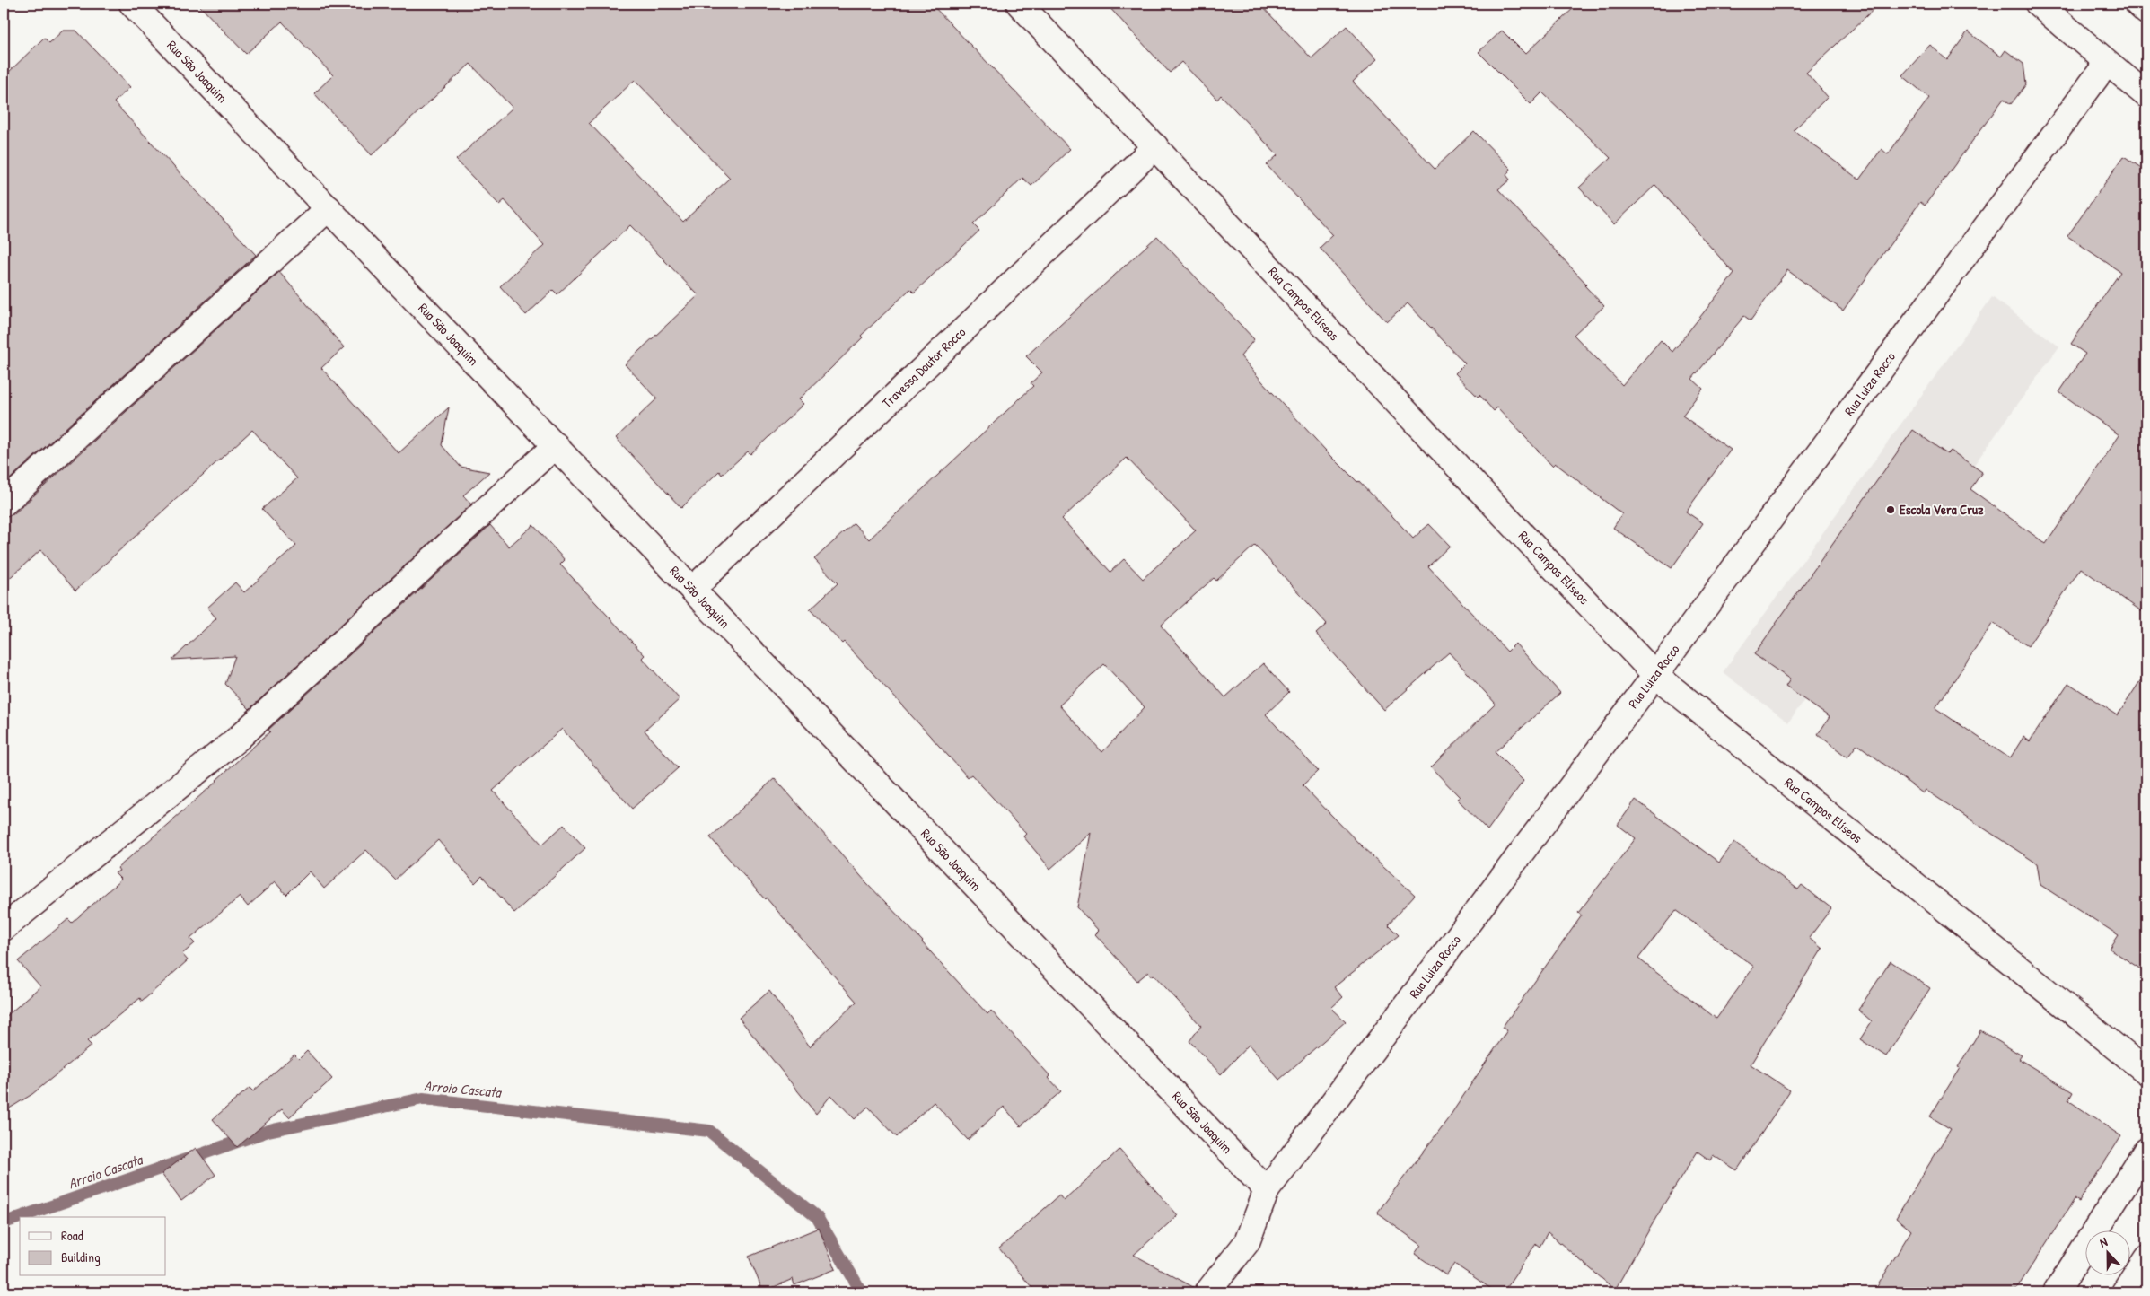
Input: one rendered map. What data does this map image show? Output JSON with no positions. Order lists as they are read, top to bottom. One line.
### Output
{"streets":{"street":["Rua São Joaquim","Rua Campos Elíseos","Travessa Doutor Rocco","Rua Luiza Rocco"]},"crossings":[["Rua São Joaquim","Travessa Doutor Rocco"],["Rua São Joaquim","Rua Luiza Rocco"],["Rua Campos Elíseos","Travessa Doutor Rocco"],["Rua Campos Elíseos","Rua Luiza Rocco"]],"water":["Arroio Cascata"],"places":["Escola Vera Cruz"],"legend":["Road","Building"],"north":"top"}
